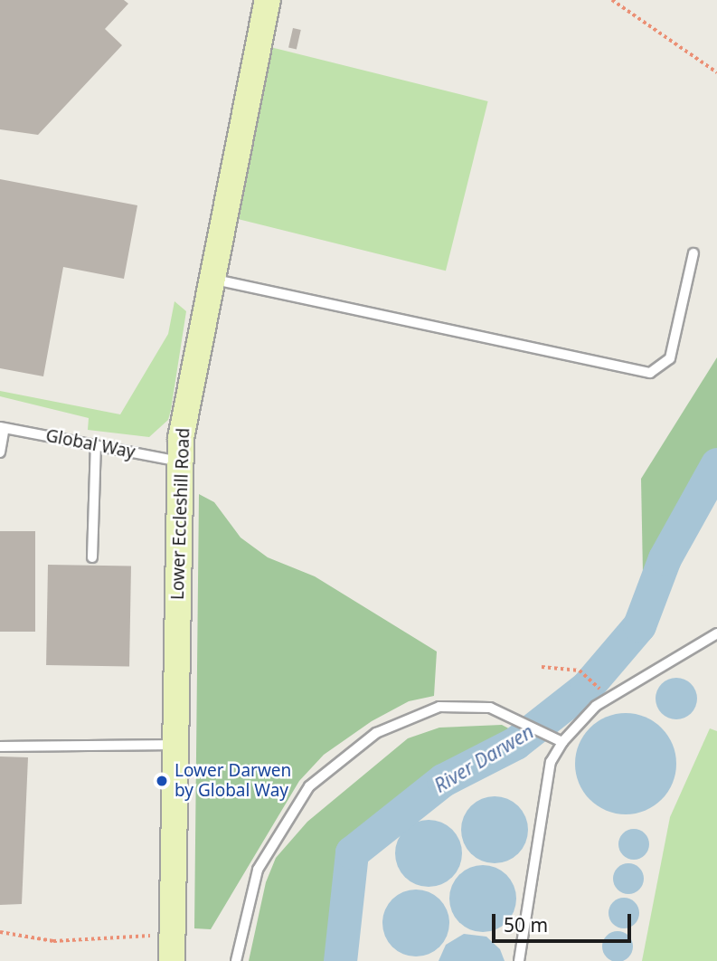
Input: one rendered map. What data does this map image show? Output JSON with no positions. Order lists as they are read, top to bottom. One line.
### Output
{"streets":{"street":["Lower Eccleshill Road"],"lane":["Global Way"]},"crossings":[["Global Way","Lower Eccleshill Road"]],"water":["River Darwen"],"places":["Lower Darwen by Global Way"],"scale_bar":"50 m"}
